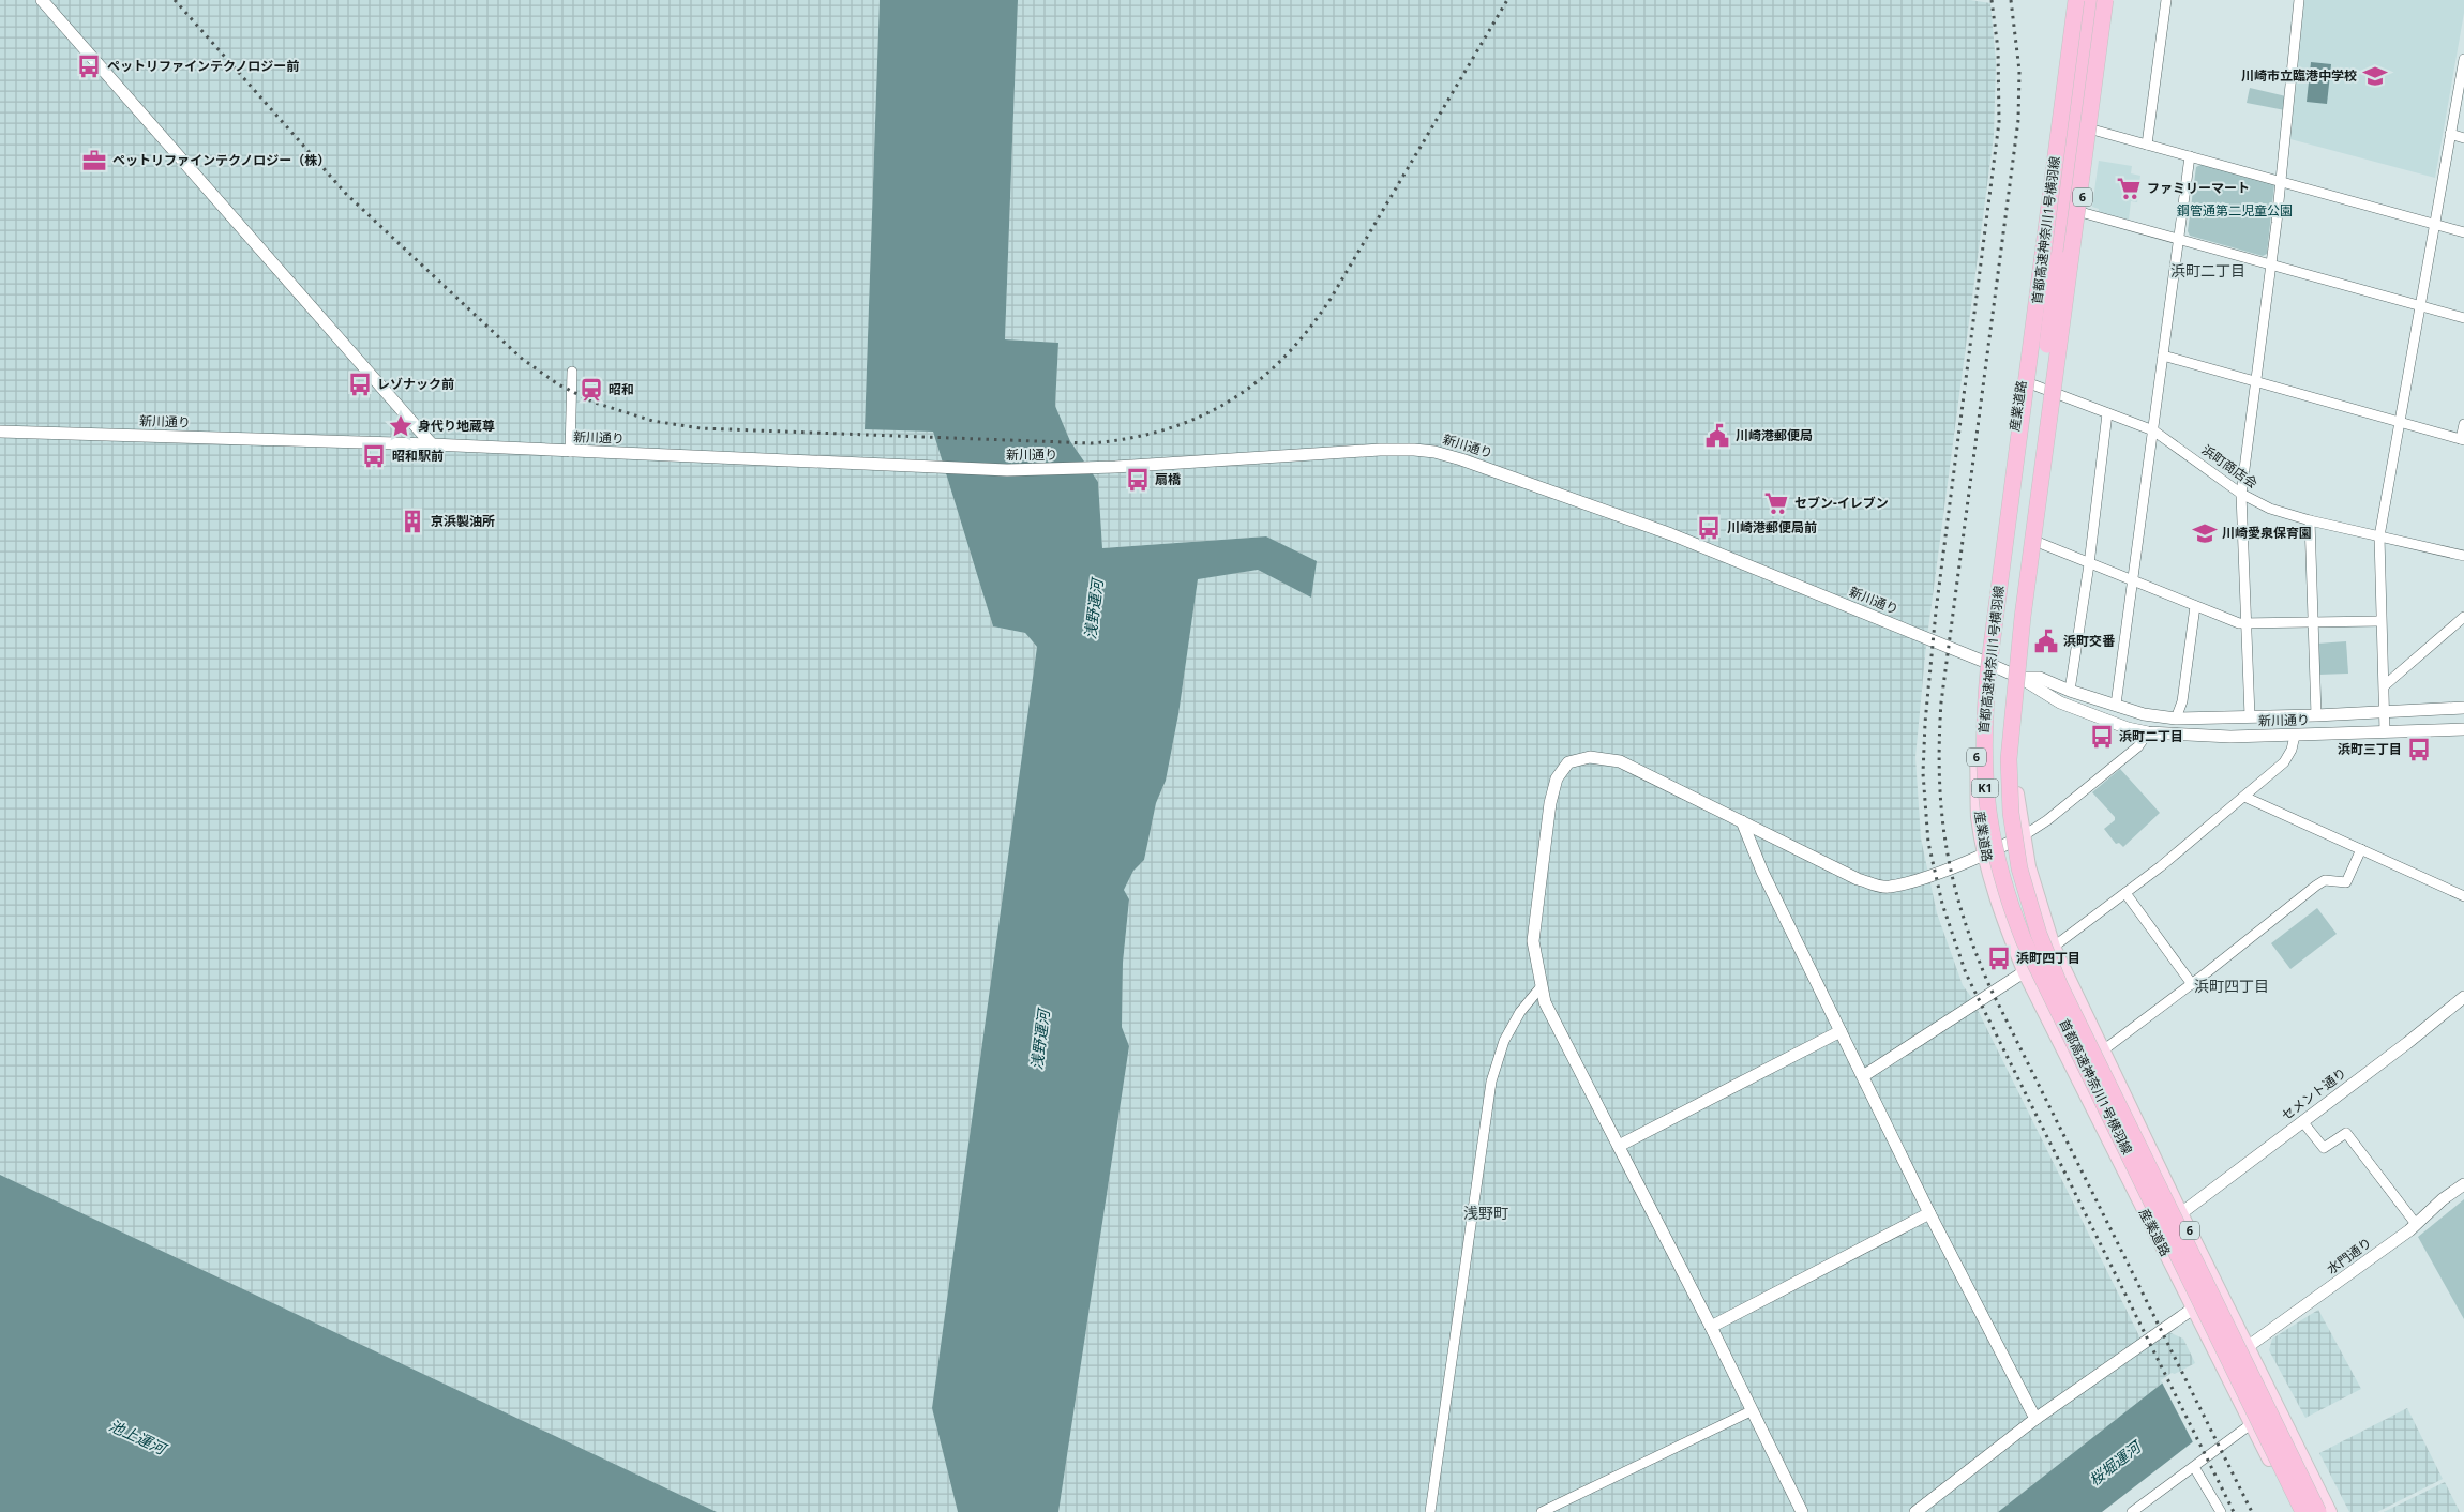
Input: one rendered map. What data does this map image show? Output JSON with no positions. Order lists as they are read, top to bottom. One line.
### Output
{"streets":{"highway":["首都高速神奈川1号横羽線","K1"],"main road":["6","産業道路"],"street":["新川通り","浜町商店会","セメント通り","水門通り"]},"crossings":[["6","首都高速神奈川1号横羽線"],["6","新川通り"],["6","浜町商店会"],["6","セメント通り"],["6","水門通り"],["首都高速神奈川1号横羽線","産業道路"],["産業道路","新川通り"],["産業道路","浜町商店会"],["産業道路","水門通り"]],"districts":["浜町二丁目","浜町四丁目","浅野町"],"water":["浅野運河","池上運河","桜堀運河"],"parks":["鋼管通第二児童公園"],"places":{"bus stop":["ペットリファインテクノロジー前","レゾナック前","昭和駅前","扇橋","川崎港郵便局前","浜町二丁目","浜町三丁目","浜町四丁目"],"school or university":["川崎市立臨港中学校","川崎愛泉保育園"],"office":["ペットリファインテクノロジー（株）"],"supermarket":["ファミリーマート","セブン-イレブン"],"station":["昭和"],"place":["身代り地蔵尊"],"public building":["川崎港郵便局","浜町交番"],"building":["京浜製油所"]}}
